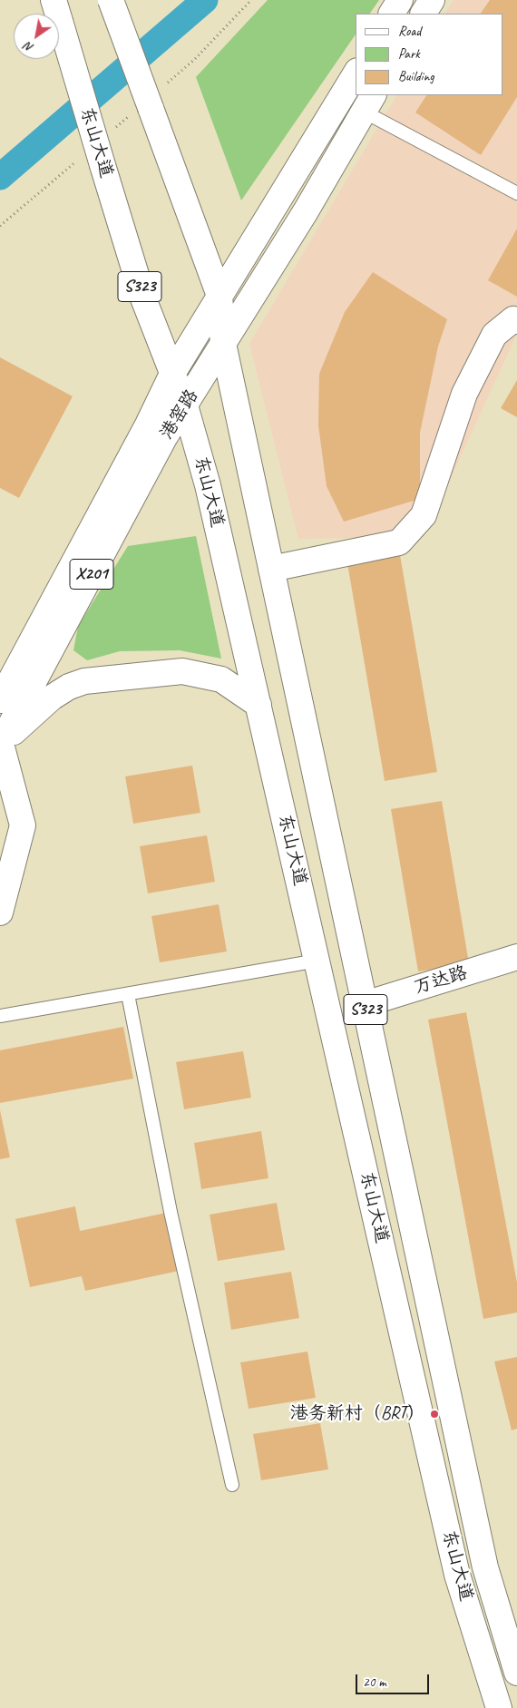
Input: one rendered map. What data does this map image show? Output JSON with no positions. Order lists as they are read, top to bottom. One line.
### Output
{"streets":{"main road":["东山大道","S323","港窑路","X201","万达路"]},"crossings":[["东山大道","港窑路"],["东山大道","万达路"]],"places":["港务新村（BRT）"],"legend":["Road","Park","Building"],"scale_bar":"20 m","north":"bottom left"}
